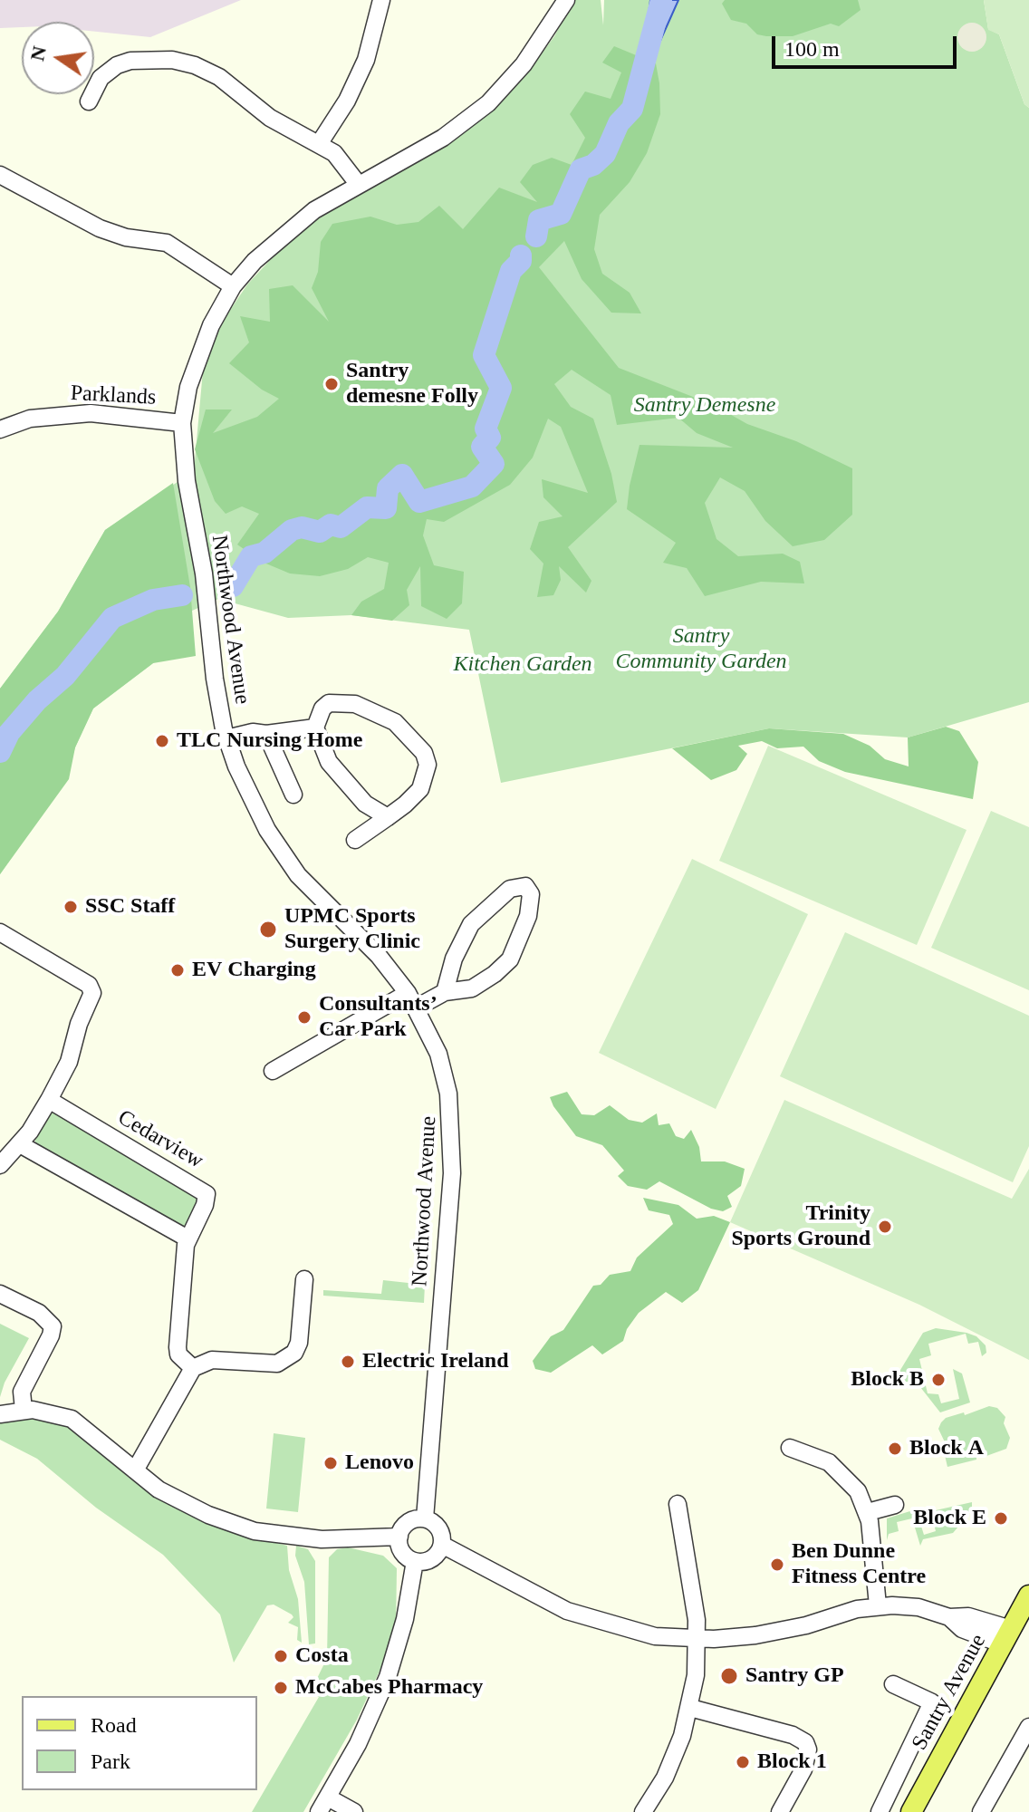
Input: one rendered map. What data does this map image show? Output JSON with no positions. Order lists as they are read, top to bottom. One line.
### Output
{"streets":{"main road":["Santry Avenue"],"street":["Parklands","Northwood Avenue","Cedarview"]},"crossings":[["Parklands","Northwood Avenue"]],"parks":["Santry Demesne","Santry Community Garden","Kitchen Garden"],"places":["Santry demesne Folly","TLC Nursing Home","SSC Staff","UPMC Sports Surgery Clinic","EV Charging","Consultants’ Car Park","Trinity Sports Ground","Electric Ireland","Block B","Block A","Lenovo","Block E","Ben Dunne Fitness Centre","Costa","Santry GP","McCabes Pharmacy","Block 1"],"legend":["Road","Park"],"scale_bar":"100 m","north":"left"}
